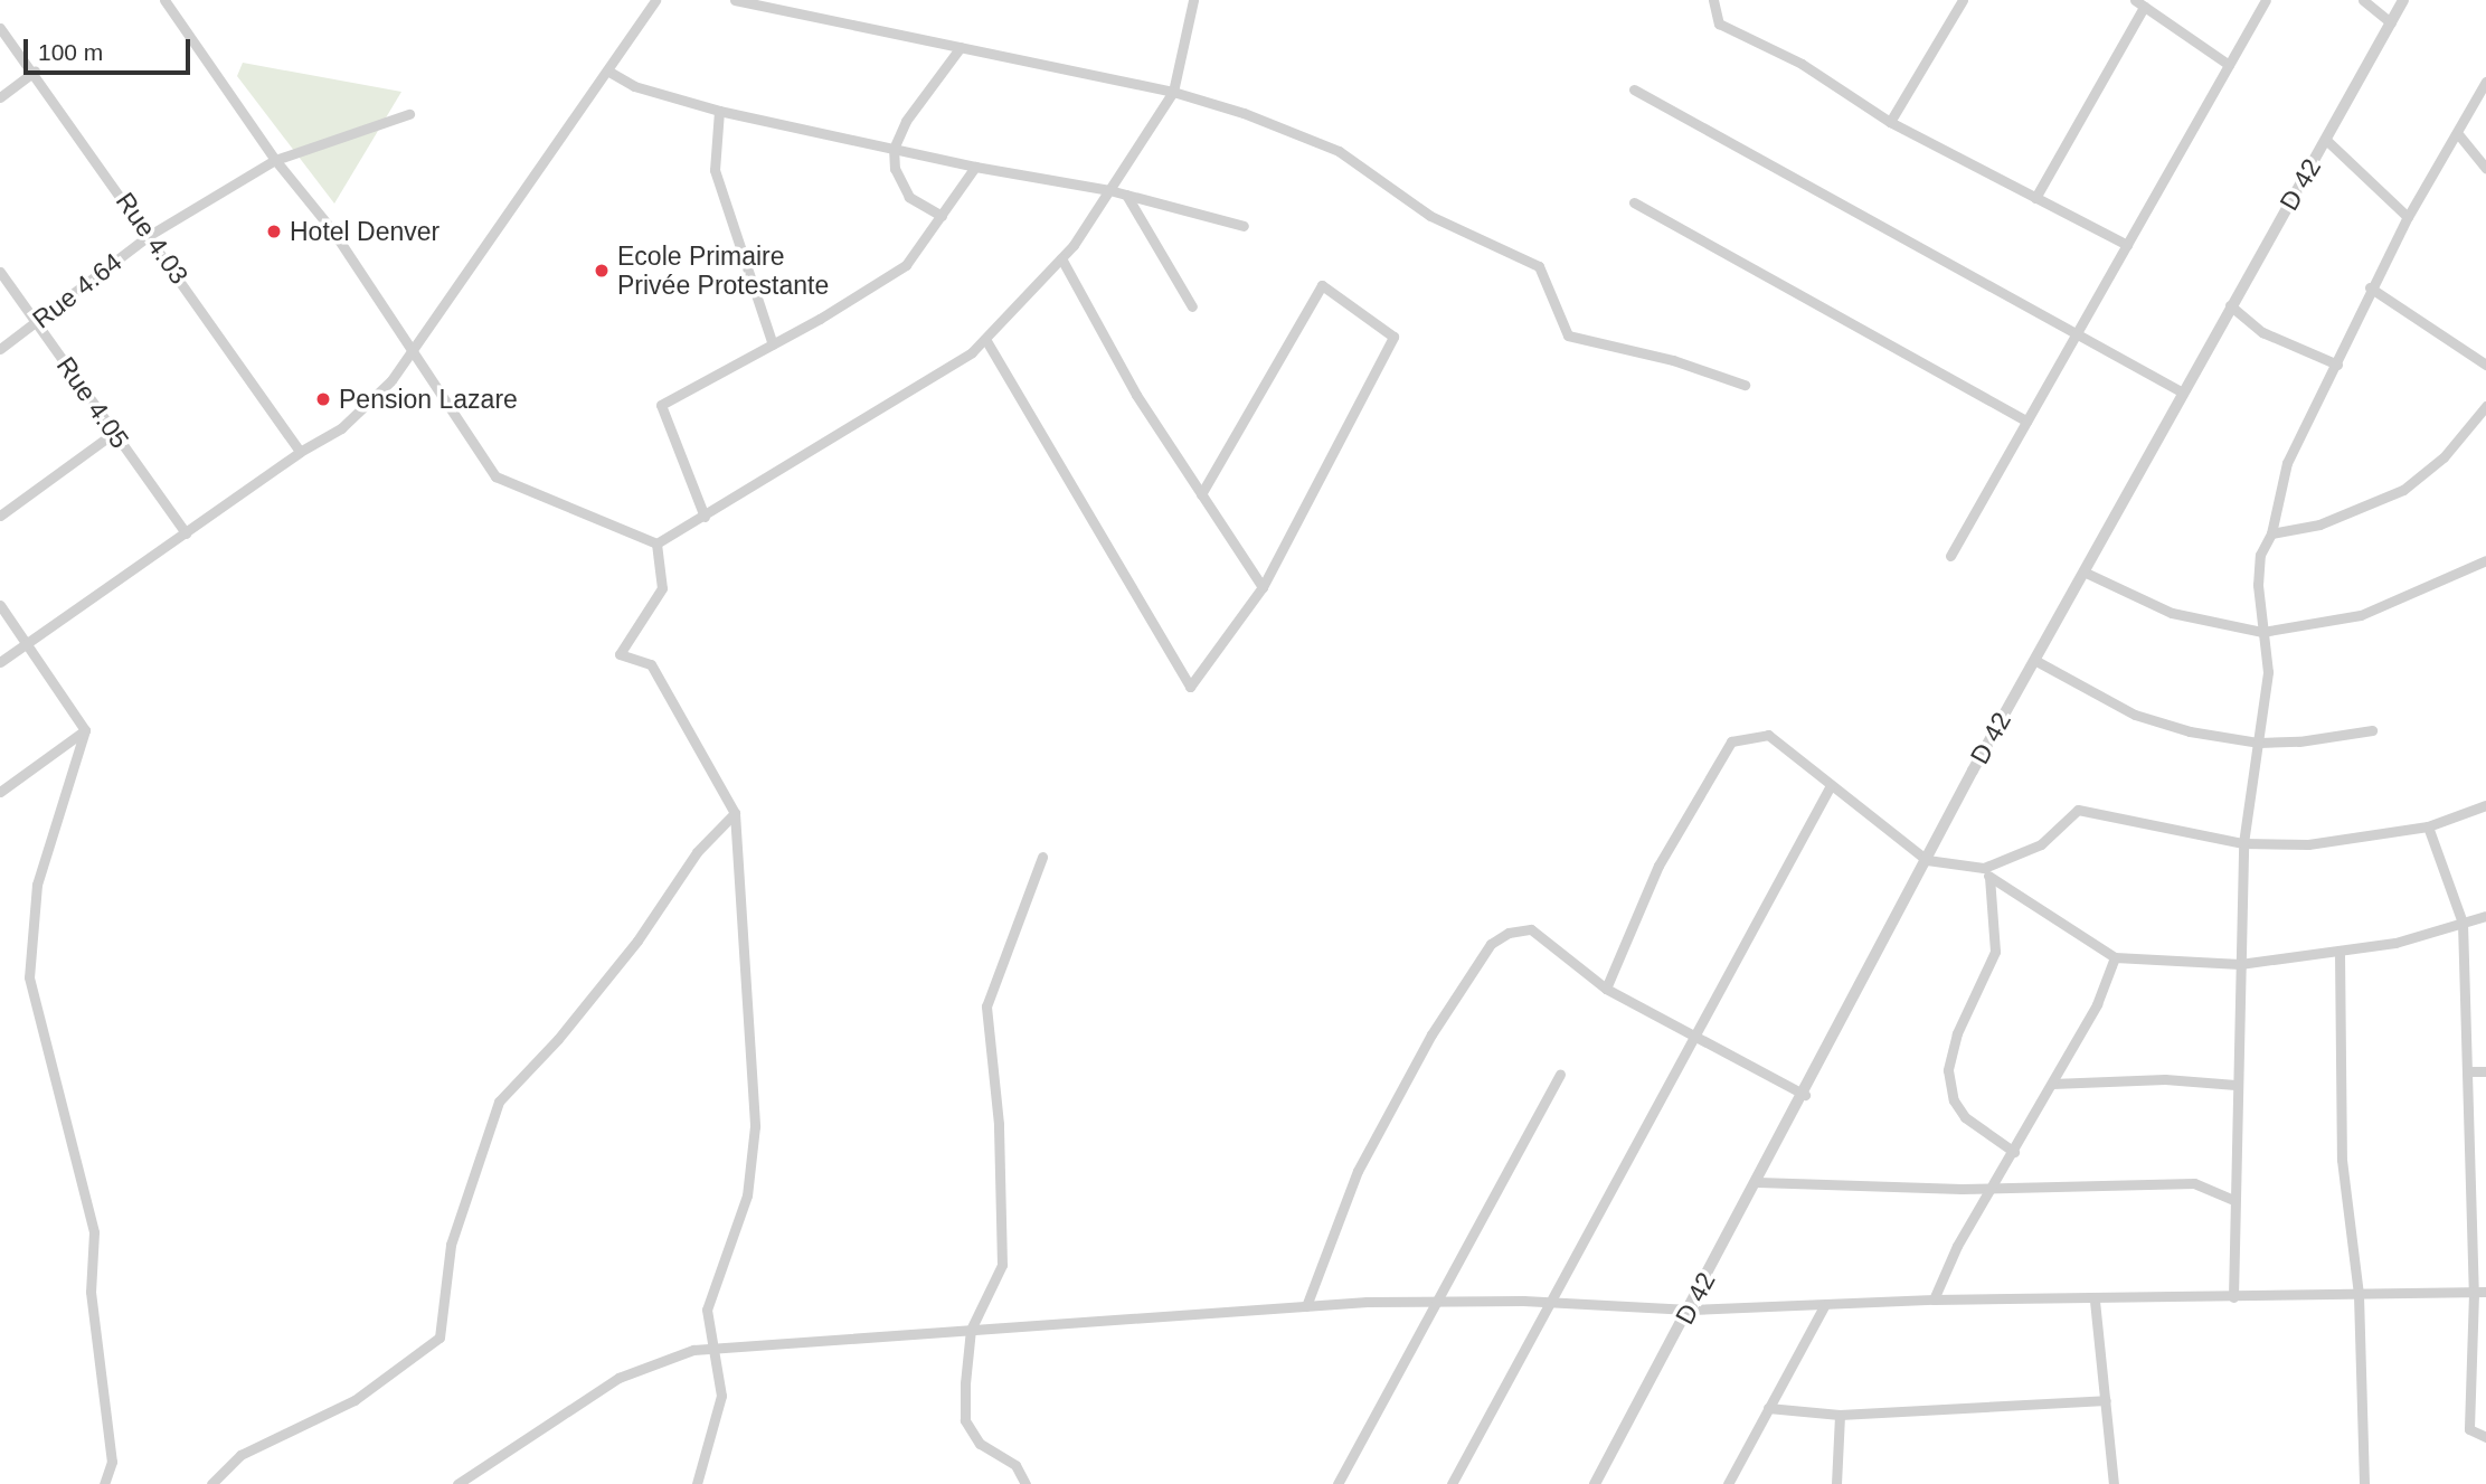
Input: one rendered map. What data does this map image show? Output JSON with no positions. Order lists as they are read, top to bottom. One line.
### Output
{"streets":{"street":["D 42","Rue 4.03","Rue 4.64","Rue 4.05"]},"crossings":[["Rue 4.03","Rue 4.64"],["Rue 4.64","Rue 4.05"]],"places":["Hotel Denver","Ecole Primaire Privée Protestante","Pension Lazare"],"scale_bar":"100 m"}
